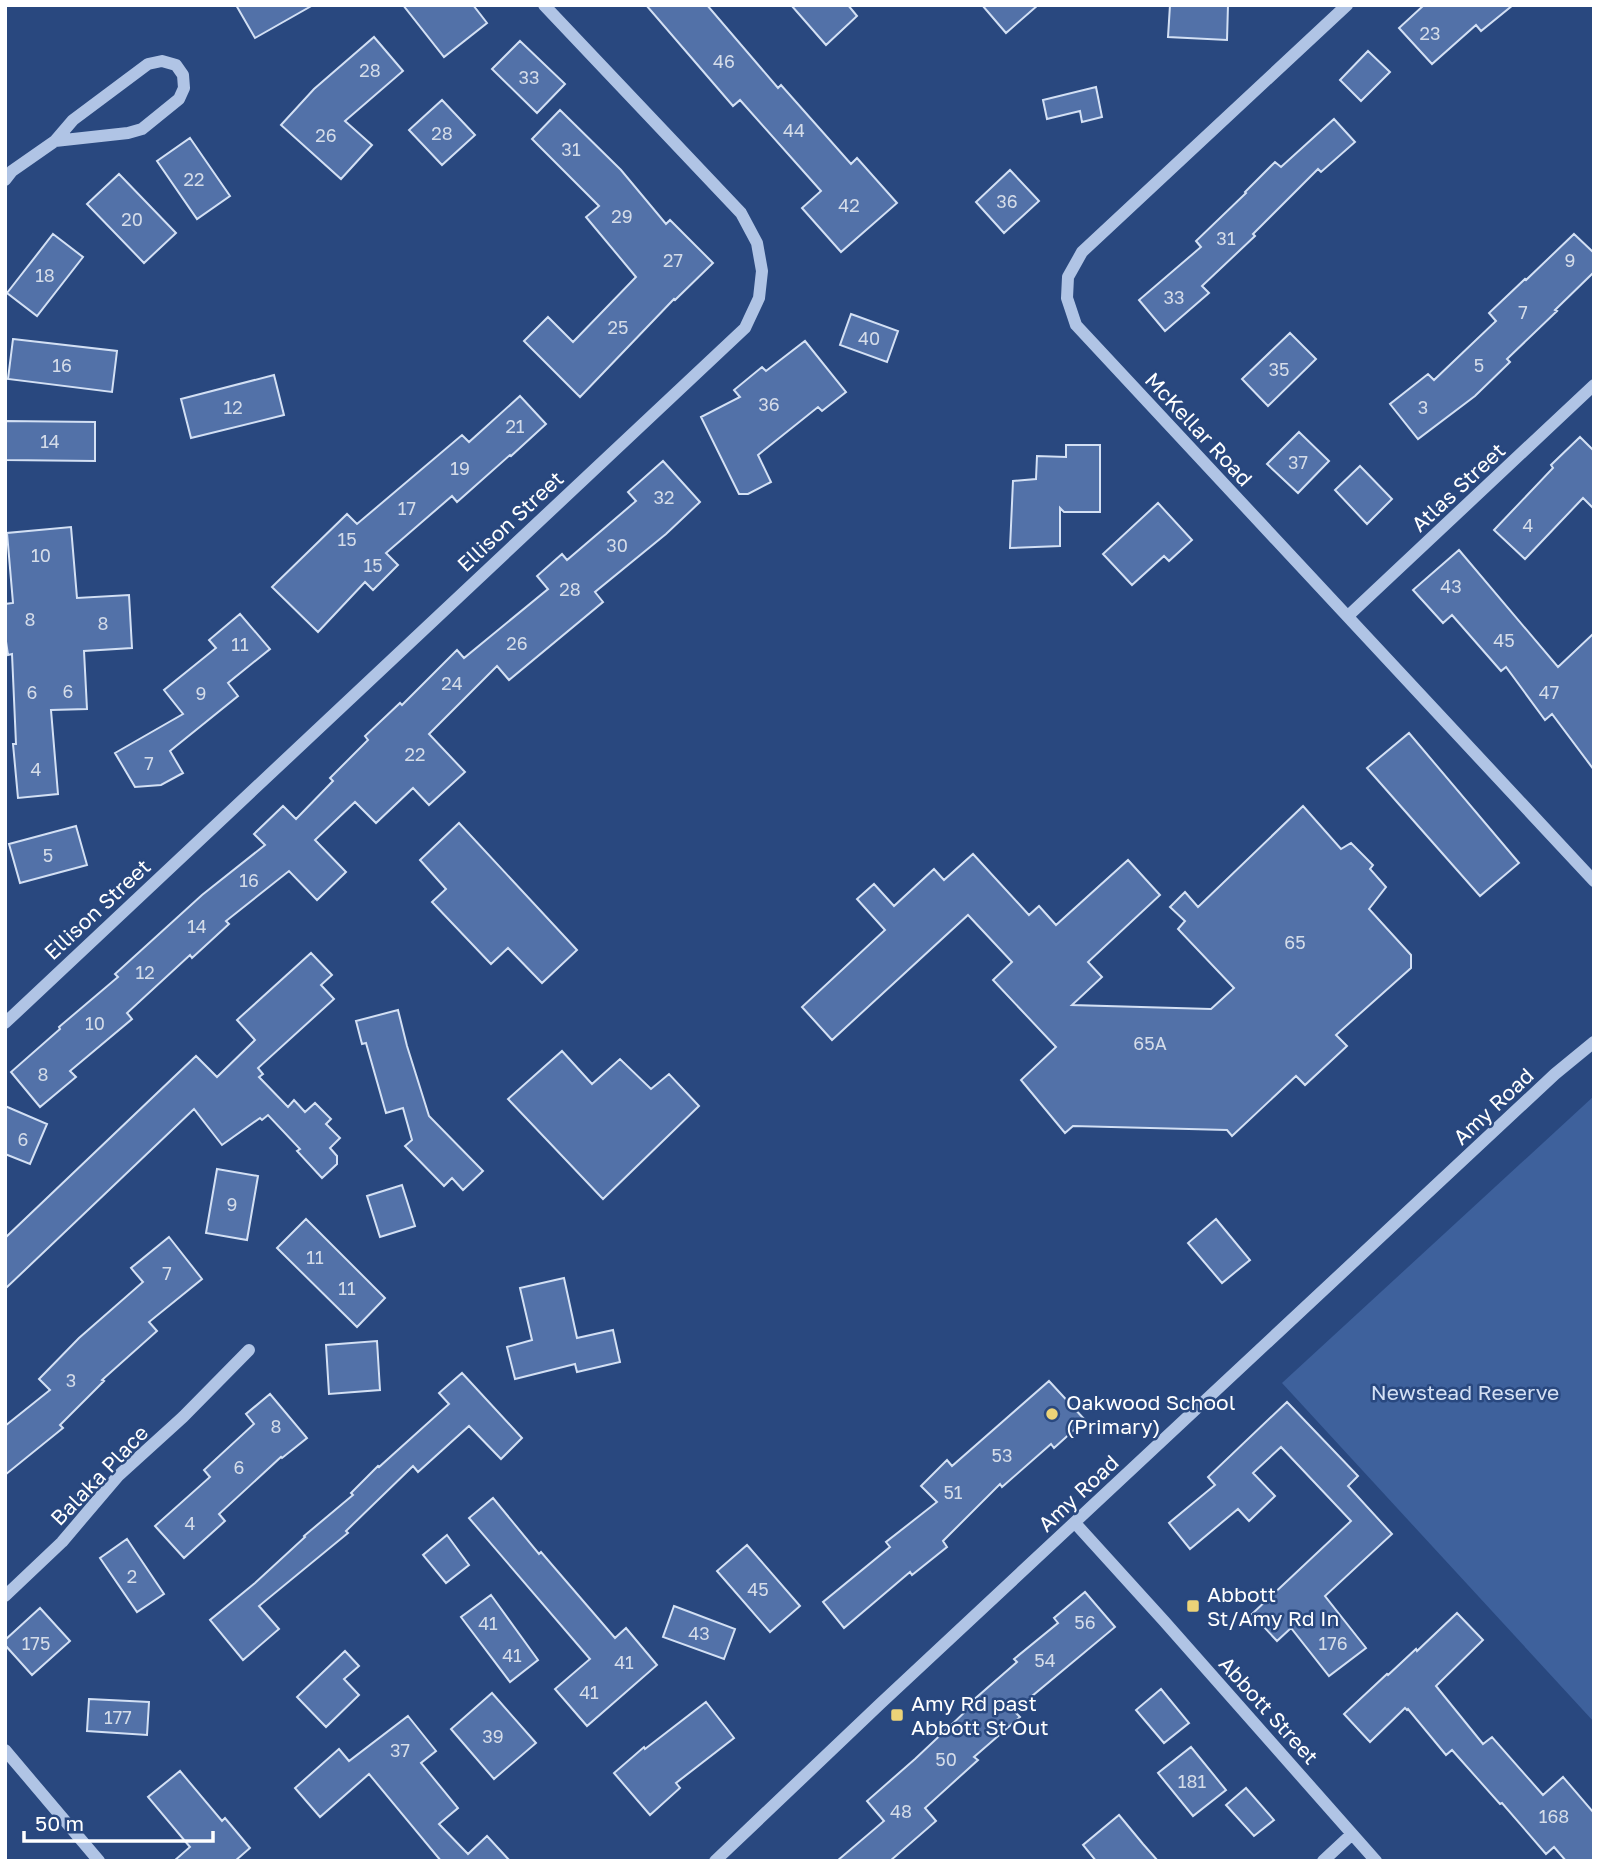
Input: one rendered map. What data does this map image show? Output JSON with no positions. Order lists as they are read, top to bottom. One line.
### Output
{"streets":{"street":["McKellar Road","Atlas Street","Ellison Street","Amy Road","Balaka Place","Abbott Street"]},"crossings":[["McKellar Road","Atlas Street"],["Amy Road","Abbott Street"]],"parks":["Newstead Reserve"],"places":{"other":["Oakwood School (Primary)"],"transit":["Abbott St/Amy Rd In","Amy Rd past Abbott St Out"]},"house_numbers":["23","46","28","33","44","28","26","31","22","36","42","29","20","31","27","9","18","33","7","25","40","16","5","35","36","12","3","21","14","37","19","32","17","4","15","30","10","15","43","28","8","8","45","26","11","24","6","6","47","9","22","7","4","5","16","14","65","12","10","65A","8","6","9","11","7","11","3","8","53","6","51","4","2","45","56","41","43","175","176","41","54","41","41","177","39","37","50","181","48","168"],"scale_bar":"50 m"}
